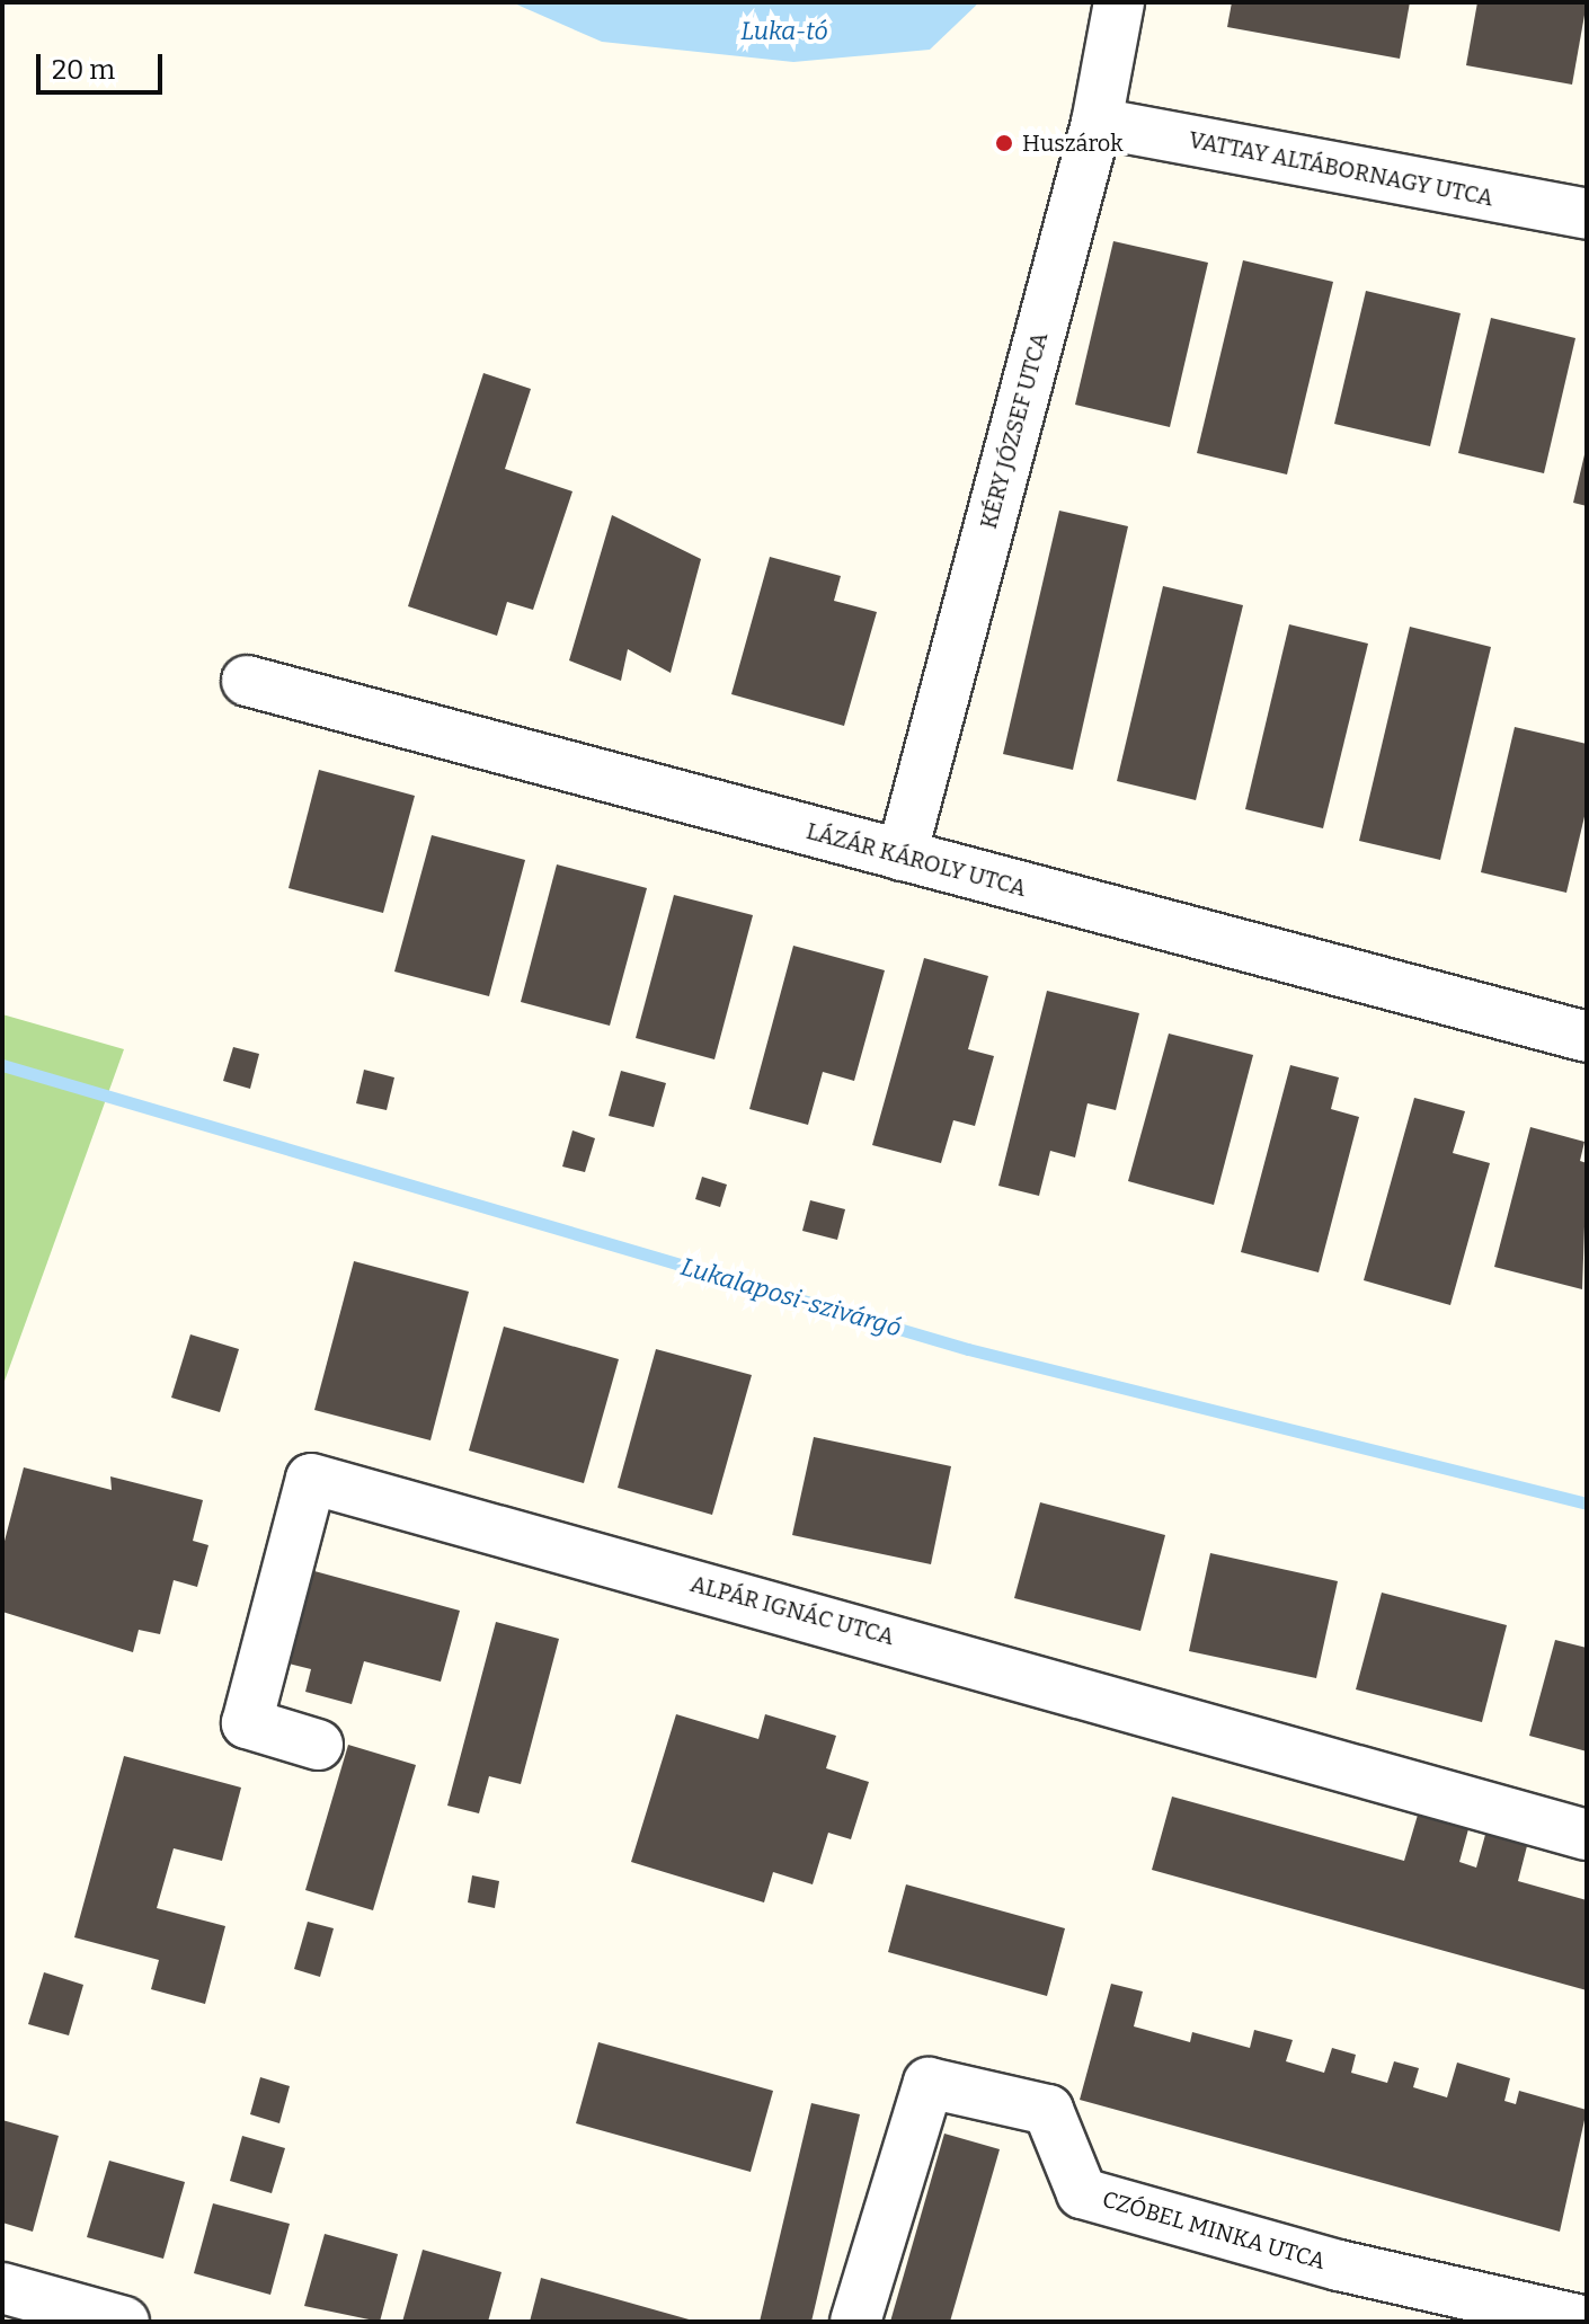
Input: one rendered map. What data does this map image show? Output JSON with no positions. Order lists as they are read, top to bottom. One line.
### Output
{"streets":{"street":["VATTAY ALTÁBORNAGY UTCA","KÉRY JÓZSEF UTCA","LÁZÁR KÁROLY UTCA","ALPÁR IGNÁC UTCA","CZÓBEL MINKA UTCA"]},"crossings":[["VATTAY ALTÁBORNAGY UTCA","KÉRY JÓZSEF UTCA"],["KÉRY JÓZSEF UTCA","LÁZÁR KÁROLY UTCA"]],"water":["Luka-tó","Lukalaposi-szivárgó"],"places":["Huszárok"],"scale_bar":"20 m"}
